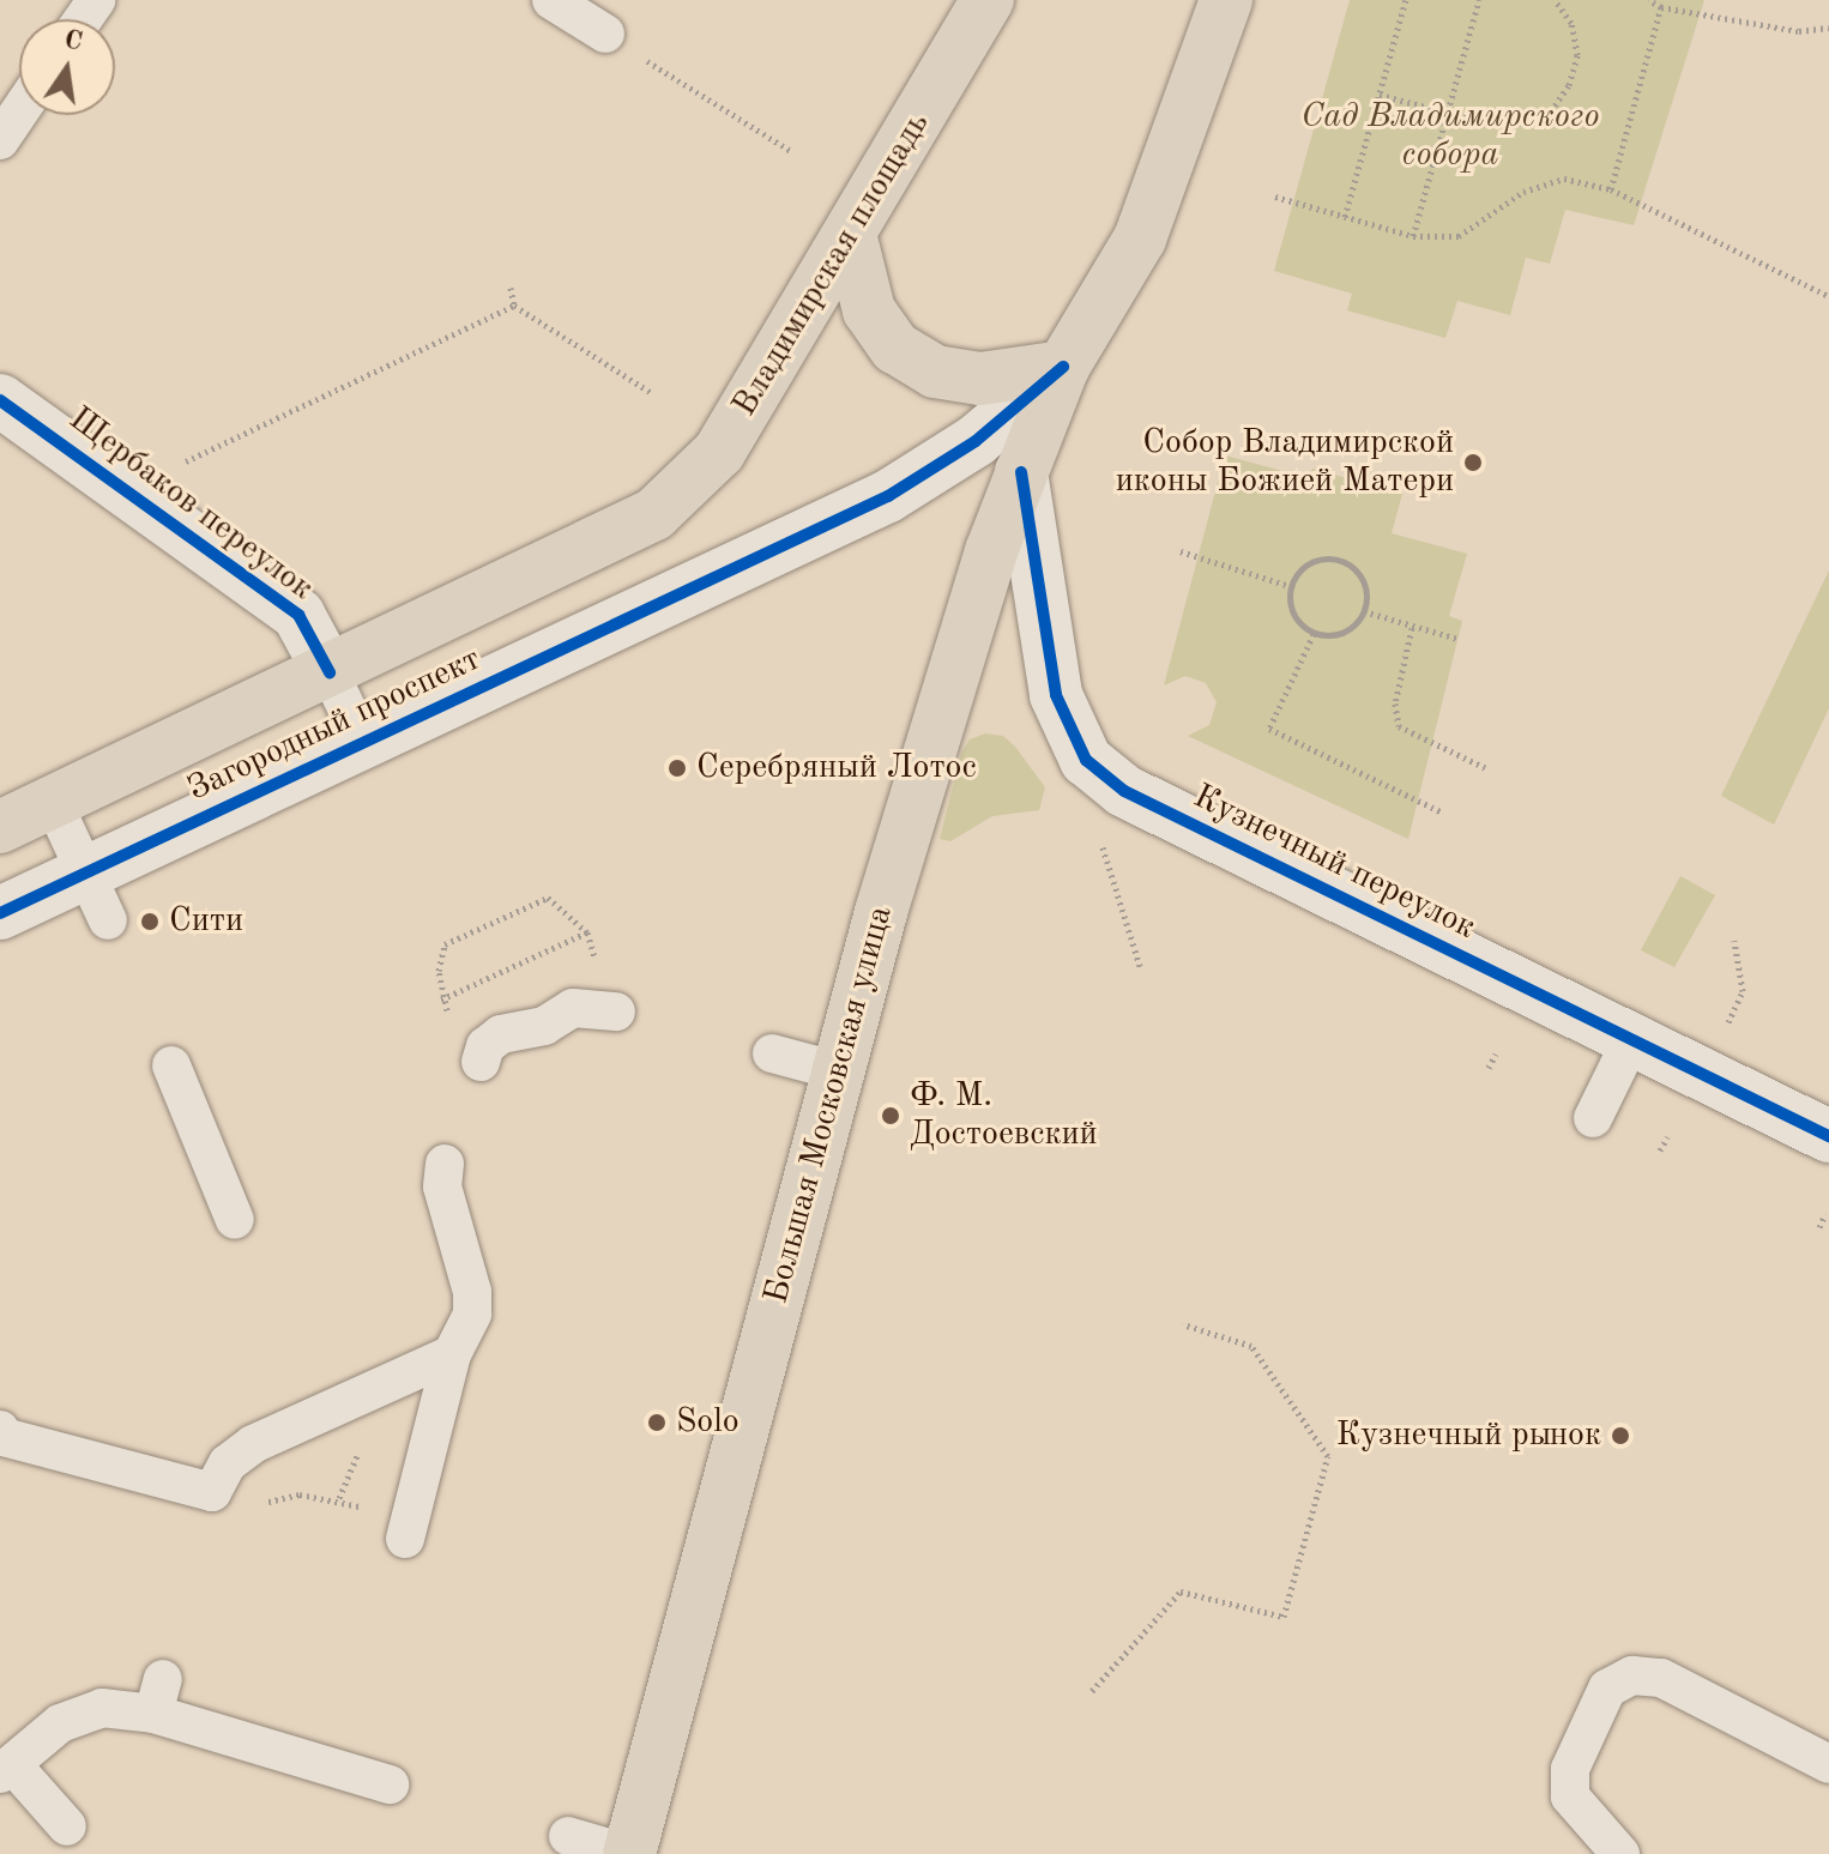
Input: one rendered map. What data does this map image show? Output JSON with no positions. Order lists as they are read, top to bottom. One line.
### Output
{"streets":{"main road":["Владимирская площадь","Загородный проспект","Большая Московская улица"],"street":["Щербаков переулок","Кузнечный переулок"]},"crossings":[["Владимирская площадь","Загородный проспект"],["Щербаков переулок","Загородный проспект"],["Загородный проспект","Большая Московская улица"],["Кузнечный переулок","Большая Московская улица"]],"parks":["Сад Владимирского собора"],"places":["Собор Владимирской иконы Божией Матери","Серебряный Лотос","Сити","Ф. М. Достоевский","Solo","Кузнечный рынок"],"north":"top"}
